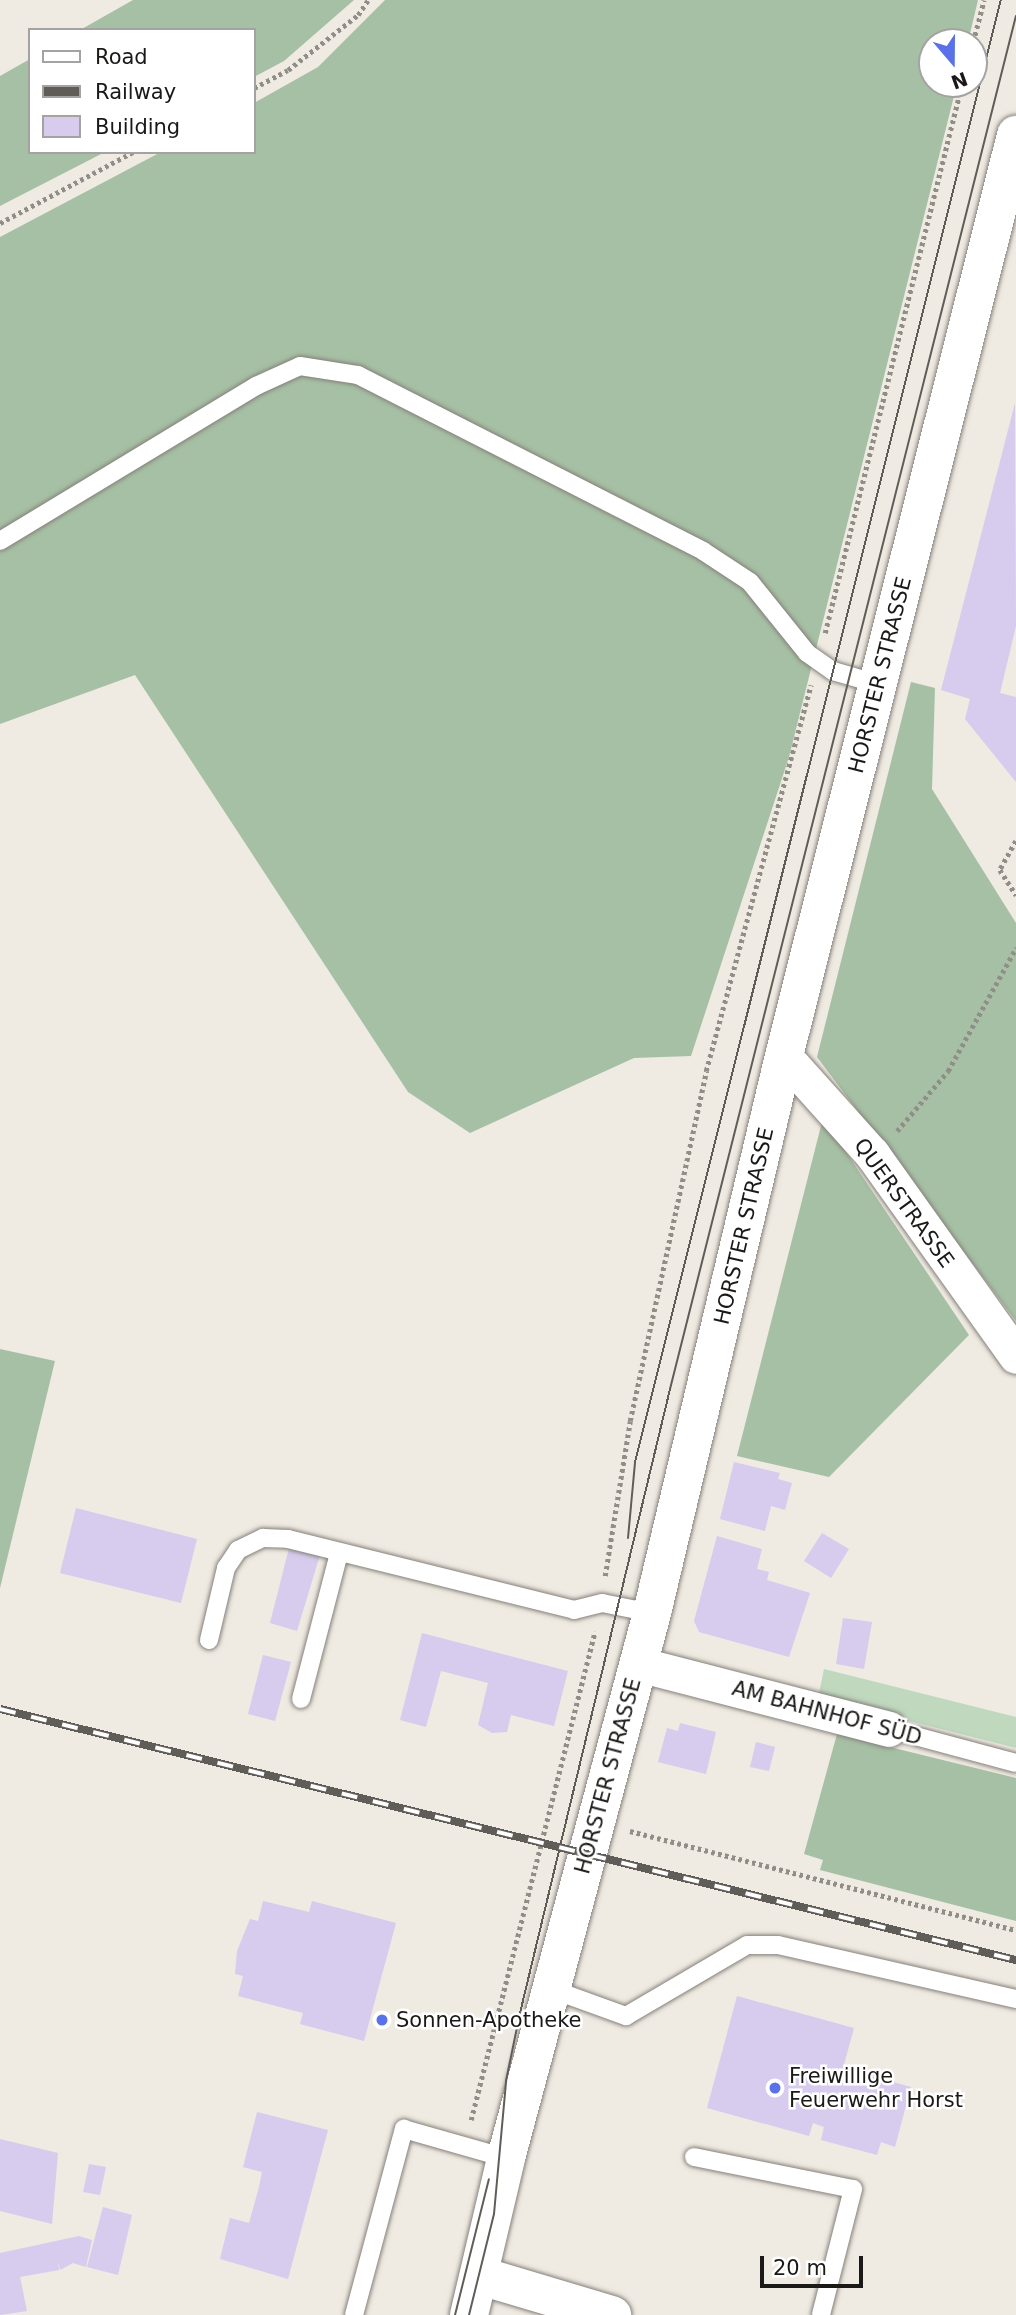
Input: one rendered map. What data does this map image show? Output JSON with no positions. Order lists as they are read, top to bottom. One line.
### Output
{"streets":{"main road":["HORSTER STRASSE"],"street":["QUERSTRASSE","AM BAHNHOF SÜD"]},"crossings":[["HORSTER STRASSE","QUERSTRASSE"],["HORSTER STRASSE","AM BAHNHOF SÜD"]],"places":["Sonnen-Apotheke","Freiwillige Feuerwehr Horst"],"legend":["Road","Railway","Building"],"scale_bar":"20 m","north":"bottom"}
